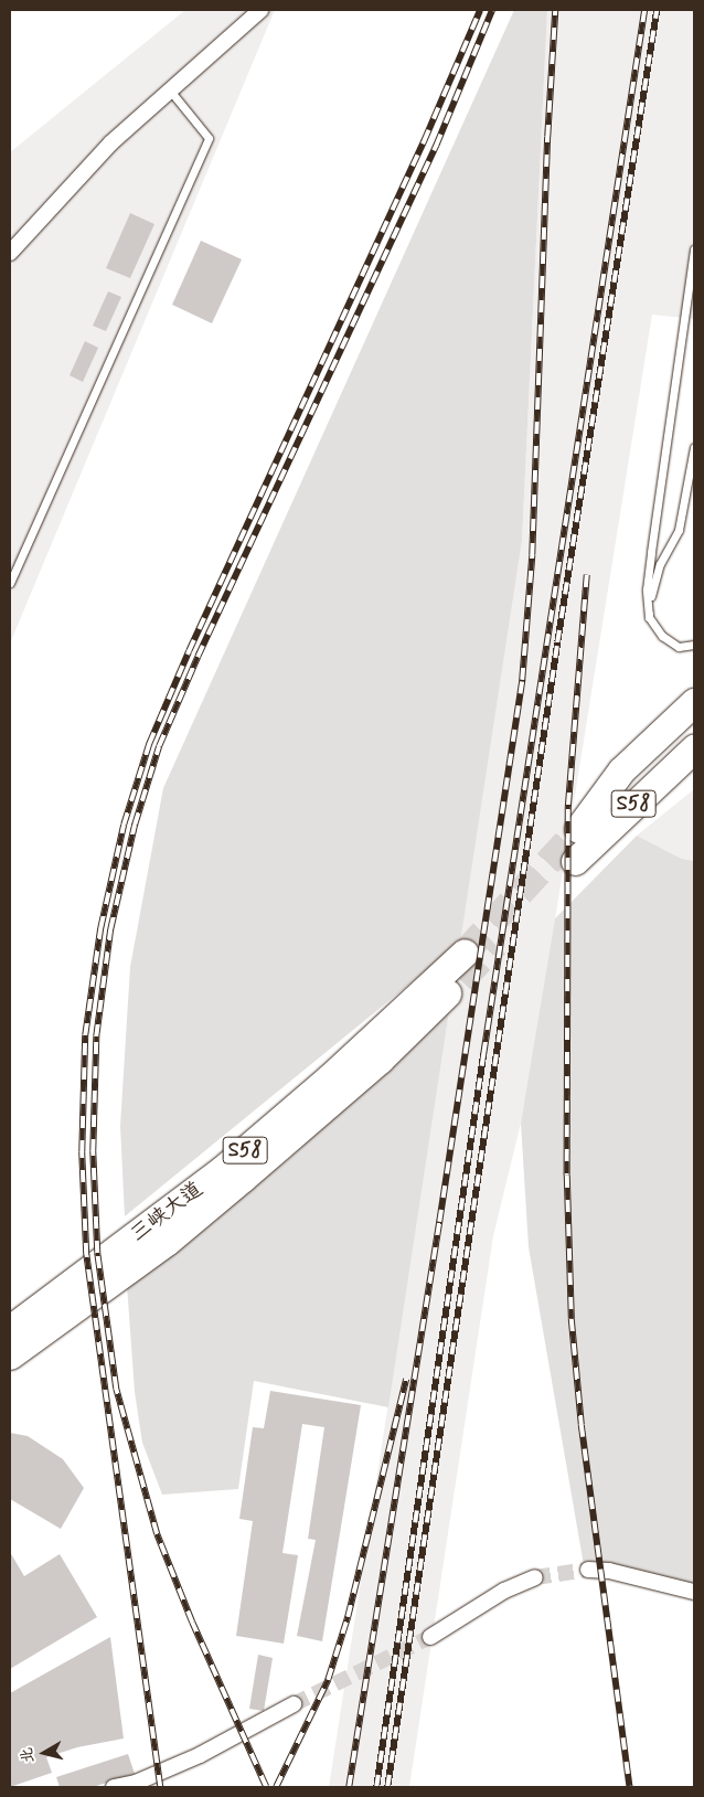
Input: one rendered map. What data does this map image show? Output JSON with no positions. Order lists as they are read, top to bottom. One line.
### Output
{"streets":{"highway":["S58","三峡大道"]},"north":"left"}
